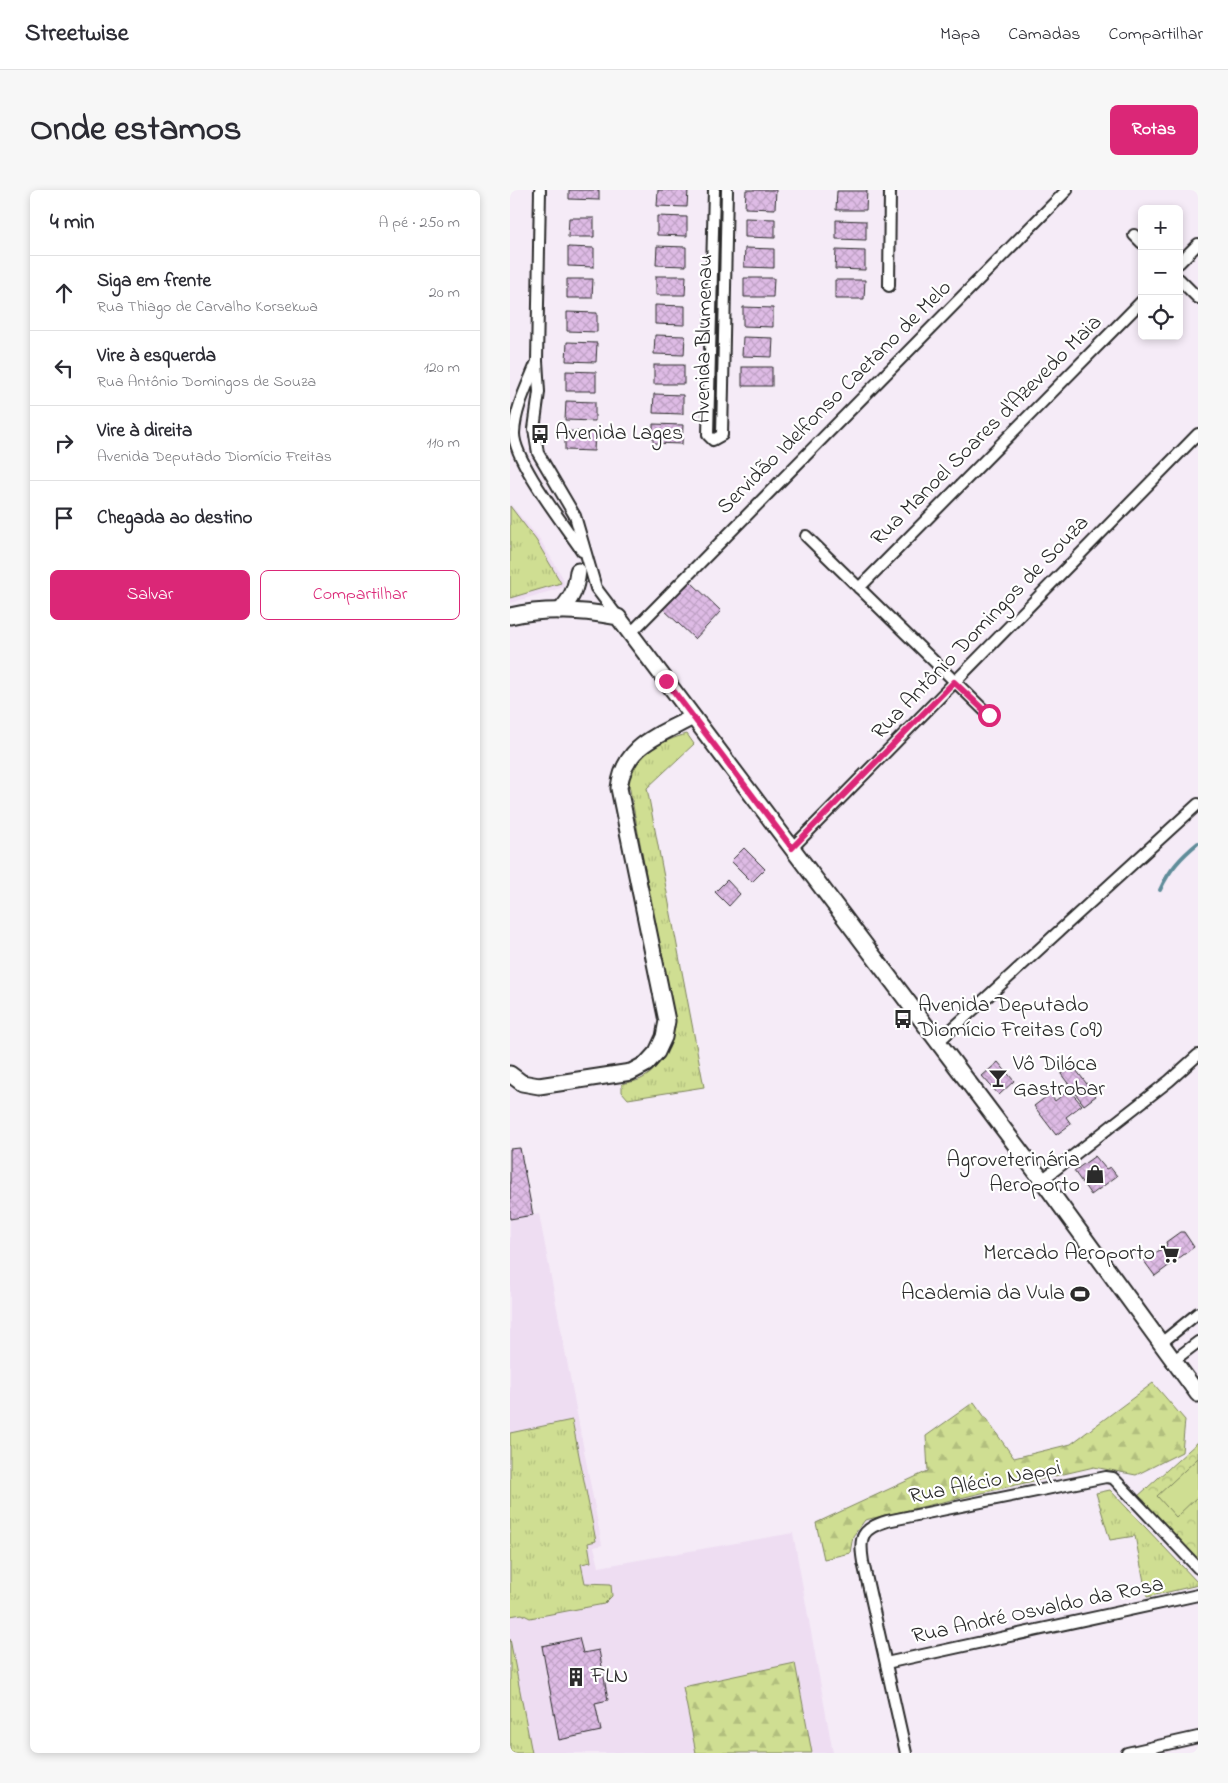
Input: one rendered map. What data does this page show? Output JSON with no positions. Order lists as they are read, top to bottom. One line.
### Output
{"streets":{"street":["Avenida Blumenau","Servidão Idelfonso Caetano de Melo","Rua Manoel Soares d'Azevedo Maia","Rua Antônio Domingos de Souza","Rua Alécio Nappi","Rua André Osvaldo da Rosa"]},"crossings":[["Rua Alécio Nappi","Rua André Osvaldo da Rosa"]],"places":{"bus stop":["Avenida Lages","Avenida Deputado Diomício Freitas (09)"],"bar":["Vô Dilóca Gastrobar"],"shop":["Agroveterinária Aeroporto"],"supermarket":["Mercado Aeroporto"],"sports":["Academia da Vula"],"building":["FLN"]},"page":{"header":"Streetwise","nav":["Mapa","Camadas","Compartilhar"],"title":"Onde estamos","buttons":["Rotas",["Salvar","Compartilhar"]],"heading":["4 min","A pé · 250 m"],"map_buttons":["+","−"],"list":[["Siga em frente","Rua Thiago de Carvalho Korsekwa","20 m"],["Vire à esquerda","Rua Antônio Domingos de Souza","120 m"],["Vire à direita","Avenida Deputado Diomício Freitas","110 m"],"Chegada ao destino"]}}
